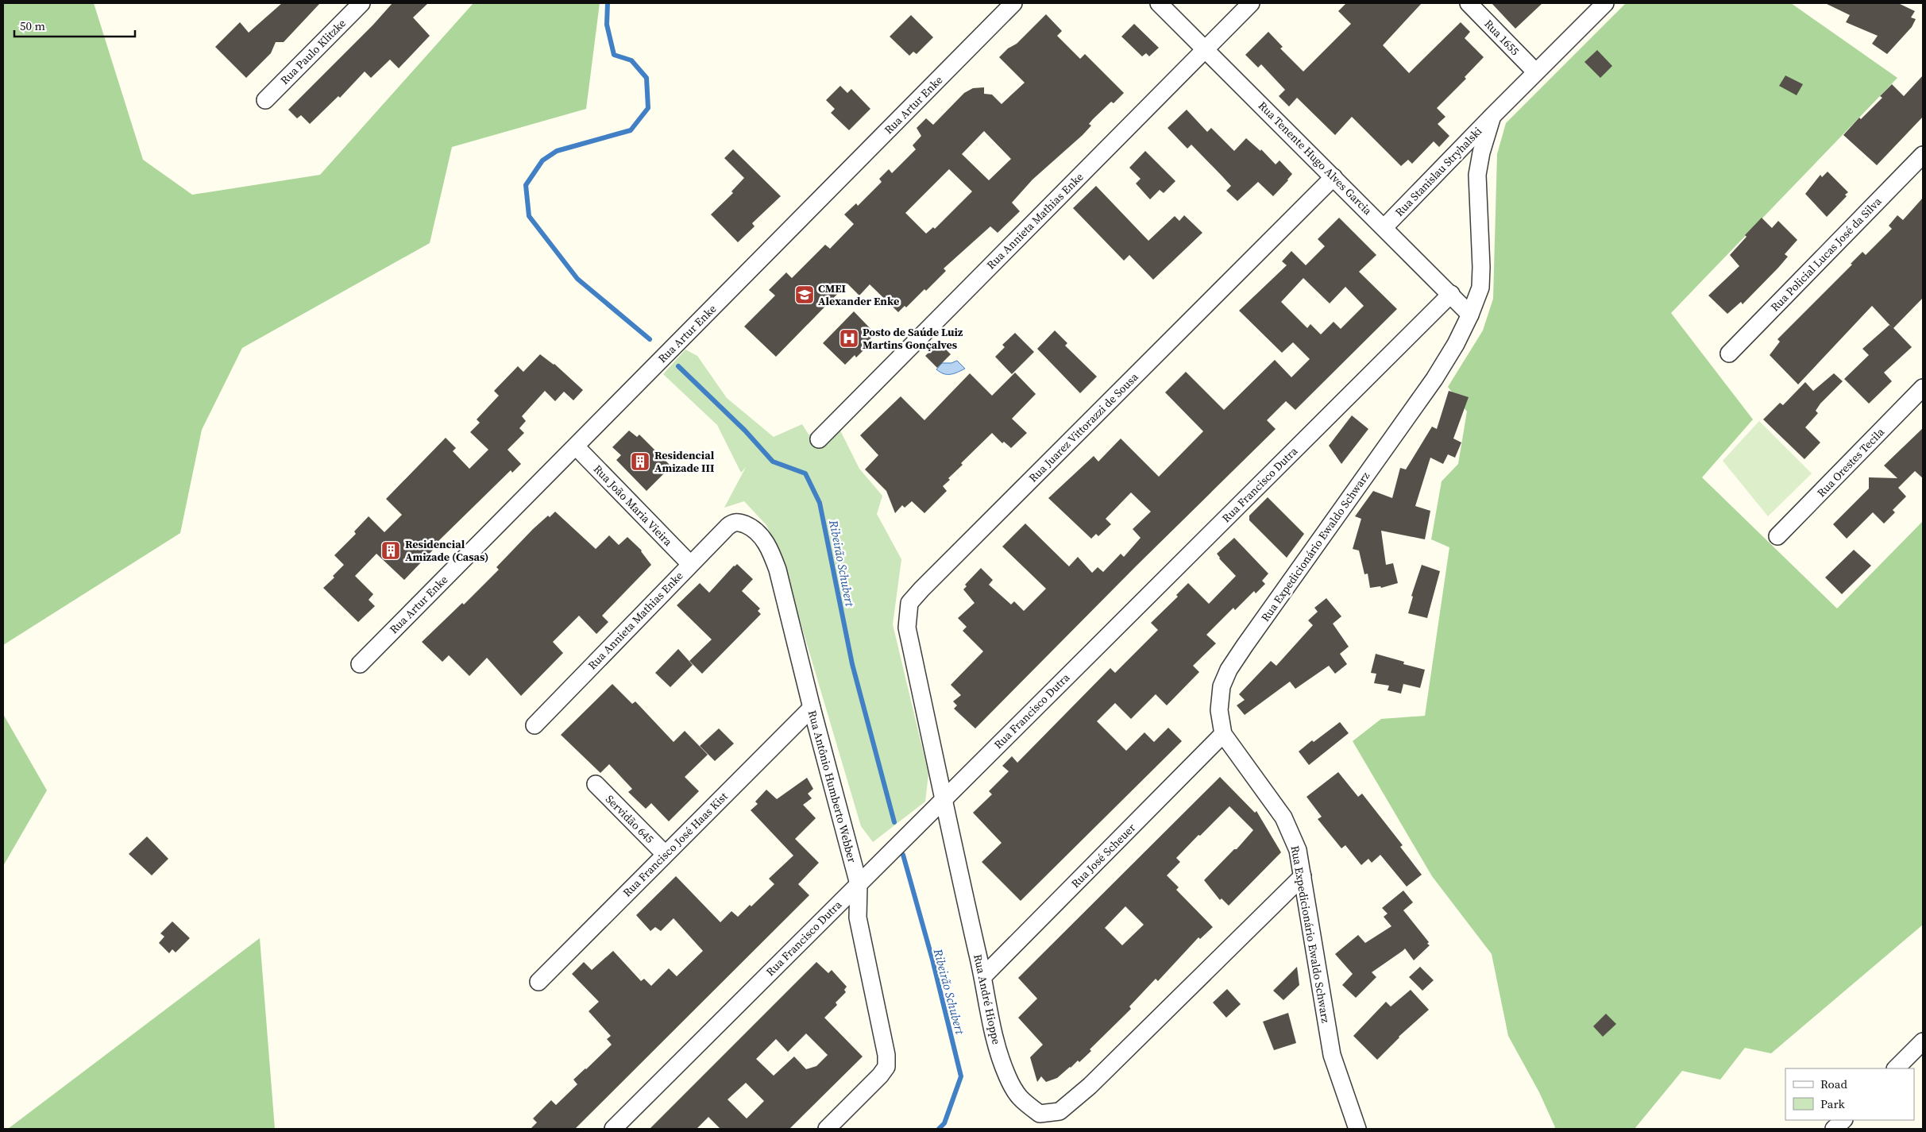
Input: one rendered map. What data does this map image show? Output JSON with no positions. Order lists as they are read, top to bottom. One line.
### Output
{"streets":{"street":["Rua 1655","Rua Paulo Klitzke","Rua Artur Enke","Rua Tenente Hugo Alves Garcia","Rua Stanislau Stryhalski","Rua Annieta Mathias Enke","Rua Policial Lucas José da Silva","Rua Juarez Vittorazzi de Sousa","Rua Orestes Tecila","Rua Francisco Dutra","Rua João Maria Vieira","Rua Expedicionário Ewaldo Schwarz","Rua Antônio Humberto Webber","Servidão 645","Rua Francisco José Haas Kist","Rua José Scheuer","Rua André Hioppe"]},"crossings":[["Rua 1655","Rua Expedicionário Ewaldo Schwarz"],["Rua Artur Enke","Rua João Maria Vieira"],["Rua Tenente Hugo Alves Garcia","Rua Stanislau Stryhalski"],["Rua Tenente Hugo Alves Garcia","Rua Annieta Mathias Enke"],["Rua Tenente Hugo Alves Garcia","Rua Juarez Vittorazzi de Sousa"],["Rua Tenente Hugo Alves Garcia","Rua Francisco Dutra"],["Rua Tenente Hugo Alves Garcia","Rua Expedicionário Ewaldo Schwarz"],["Rua Stanislau Stryhalski","Rua Expedicionário Ewaldo Schwarz"],["Rua Annieta Mathias Enke","Rua João Maria Vieira"],["Rua Annieta Mathias Enke","Rua Antônio Humberto Webber"],["Rua Juarez Vittorazzi de Sousa","Rua André Hioppe"],["Rua Francisco Dutra","Rua Antônio Humberto Webber"],["Rua Francisco Dutra","Rua André Hioppe"],["Rua Expedicionário Ewaldo Schwarz","Rua José Scheuer"],["Rua Expedicionário Ewaldo Schwarz","Rua André Hioppe"],["Rua Antônio Humberto Webber","Rua Francisco José Haas Kist"],["Servidão 645","Rua Francisco José Haas Kist"],["Rua José Scheuer","Rua André Hioppe"]],"water":["Ribeirão Schubert"],"places":{"school or university":["CMEI Alexander Enke"],"hospital":["Posto de Saúde Luiz Martins Gonçalves"],"building":["Residencial Amizade III","Residencial Amizade (Casas)"]},"legend":["Road","Park"],"scale_bar":"50 m"}
